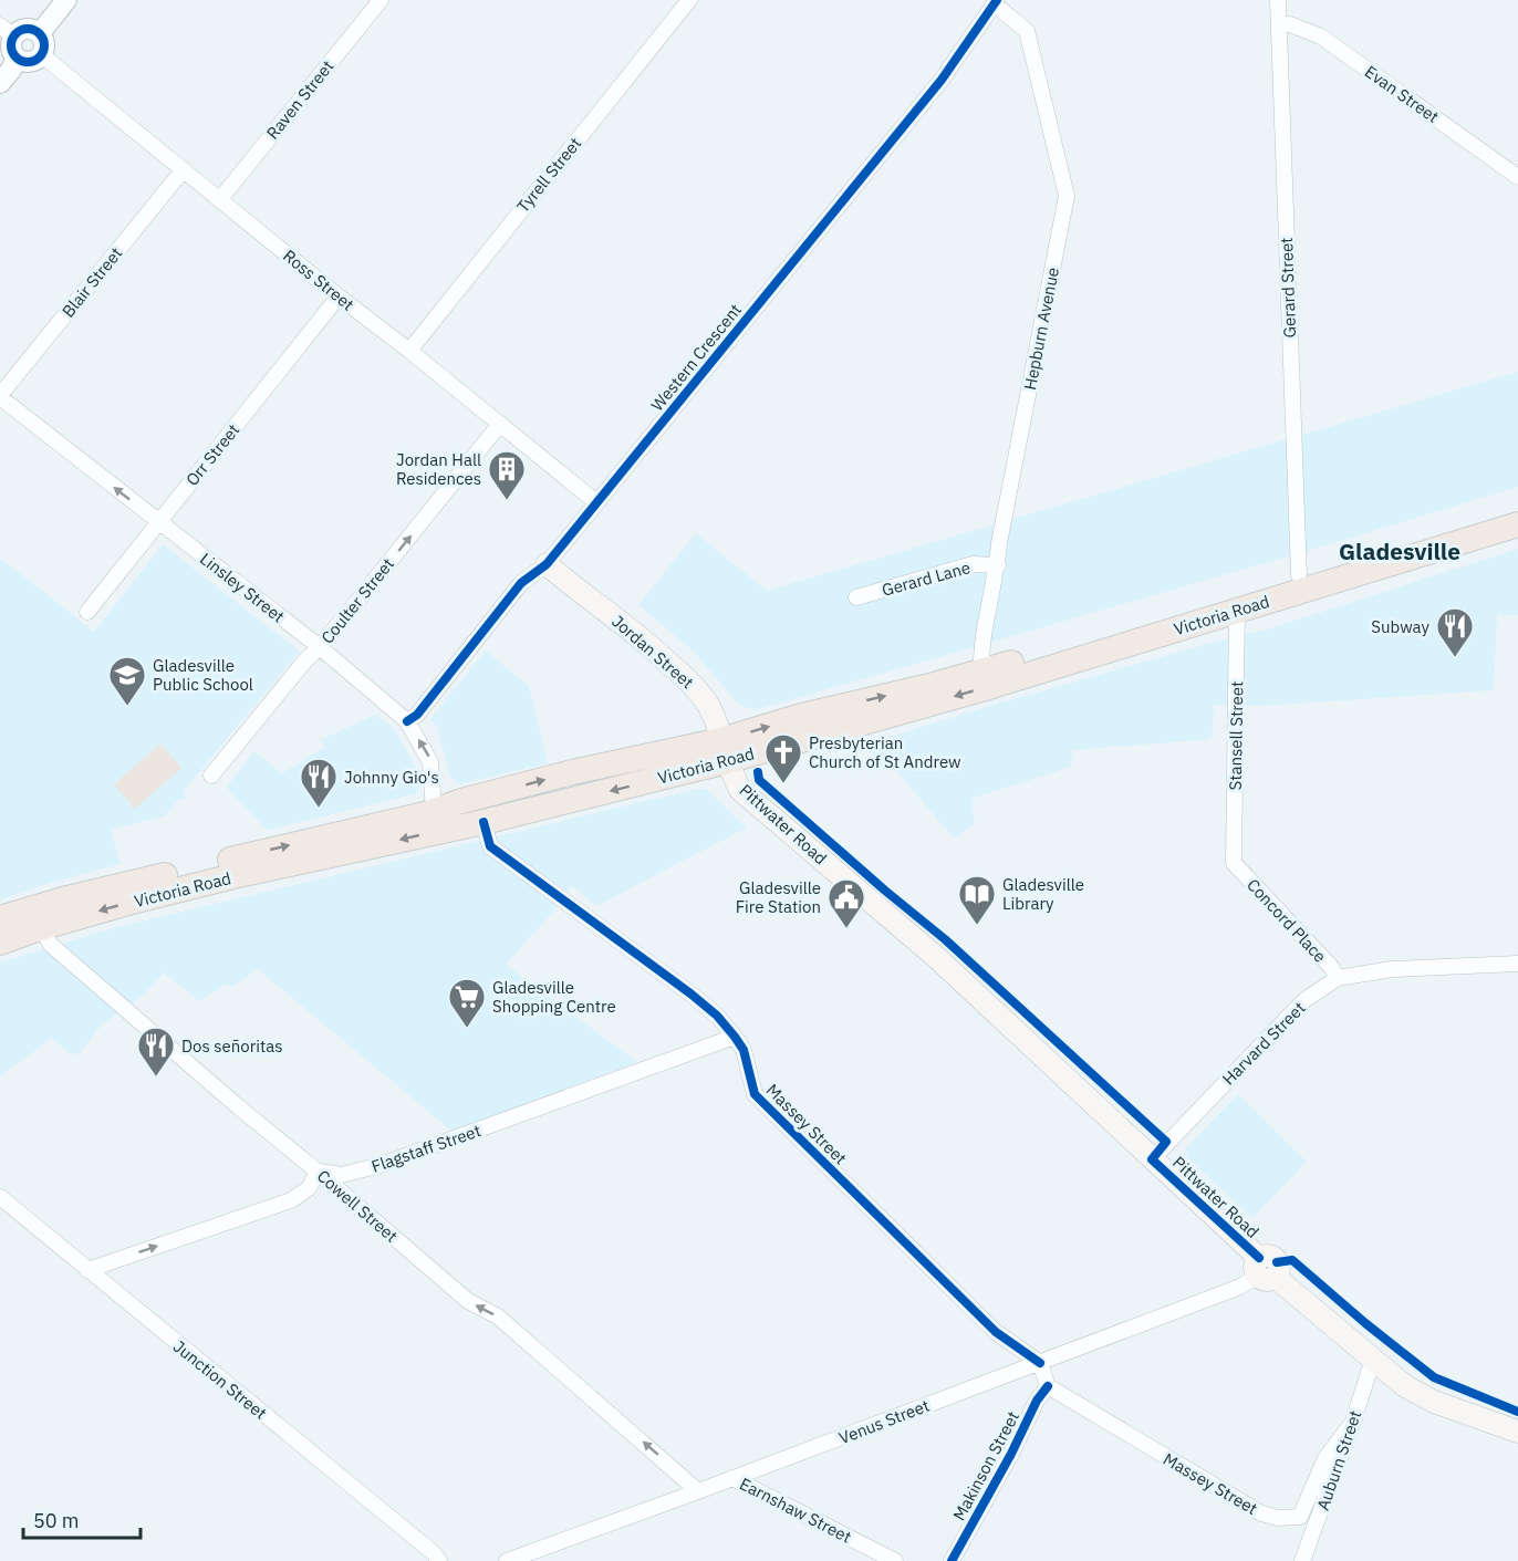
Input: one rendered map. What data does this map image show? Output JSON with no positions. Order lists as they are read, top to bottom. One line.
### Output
{"streets":{"highway":["Victoria Road"],"main road":["Jordan Street","Pittwater Road"],"street":["Evan Street","Raven Street","Tyrell Street","Ross Street","Blair Street","Gerard Street","Hepburn Avenue","Western Crescent","Orr Street","Gerard Lane","Linsley Street","Coulter Street","Stansell Street","Concord Place","Harvard Street","Massey Street","Flagstaff Street","Cowell Street","Junction Street","Venus Street","Auburn Street","Makinson Street","Earnshaw Street"]},"crossings":[["Evan Street","Gerard Street"],["Raven Street","Ross Street"],["Tyrell Street","Ross Street"],["Ross Street","Blair Street"],["Ross Street","Western Crescent"],["Ross Street","Orr Street"],["Ross Street","Coulter Street"],["Blair Street","Linsley Street"],["Gerard Street","Victoria Road"],["Hepburn Avenue","Western Crescent"],["Hepburn Avenue","Gerard Lane"],["Hepburn Avenue","Victoria Road"],["Western Crescent","Linsley Street"],["Western Crescent","Jordan Street"],["Orr Street","Linsley Street"],["Linsley Street","Coulter Street"],["Linsley Street","Victoria Road"],["Victoria Road","Jordan Street"],["Victoria Road","Stansell Street"],["Victoria Road","Pittwater Road"],["Victoria Road","Massey Street"],["Victoria Road","Cowell Street"],["Jordan Street","Pittwater Road"],["Stansell Street","Concord Place"],["Pittwater Road","Harvard Street"],["Pittwater Road","Venus Street"],["Pittwater Road","Auburn Street"],["Concord Place","Harvard Street"],["Massey Street","Flagstaff Street"],["Massey Street","Venus Street"],["Massey Street","Auburn Street"],["Massey Street","Makinson Street"],["Flagstaff Street","Cowell Street"],["Cowell Street","Venus Street"],["Venus Street","Earnshaw Street"]],"one_way":["Linsley Street","Coulter Street","Cowell Street"],"districts":["Gladesville"],"places":{"building":["Jordan Hall Residences"],"restaurant":["Subway","Johnny Gio's","Dos señoritas"],"school or university":["Gladesville Public School"],"church":["Presbyterian Church of St Andrew"],"library":["Gladesville Library"],"public building":["Gladesville Fire Station"],"supermarket":["Gladesville Shopping Centre"]},"scale_bar":"50 m"}
